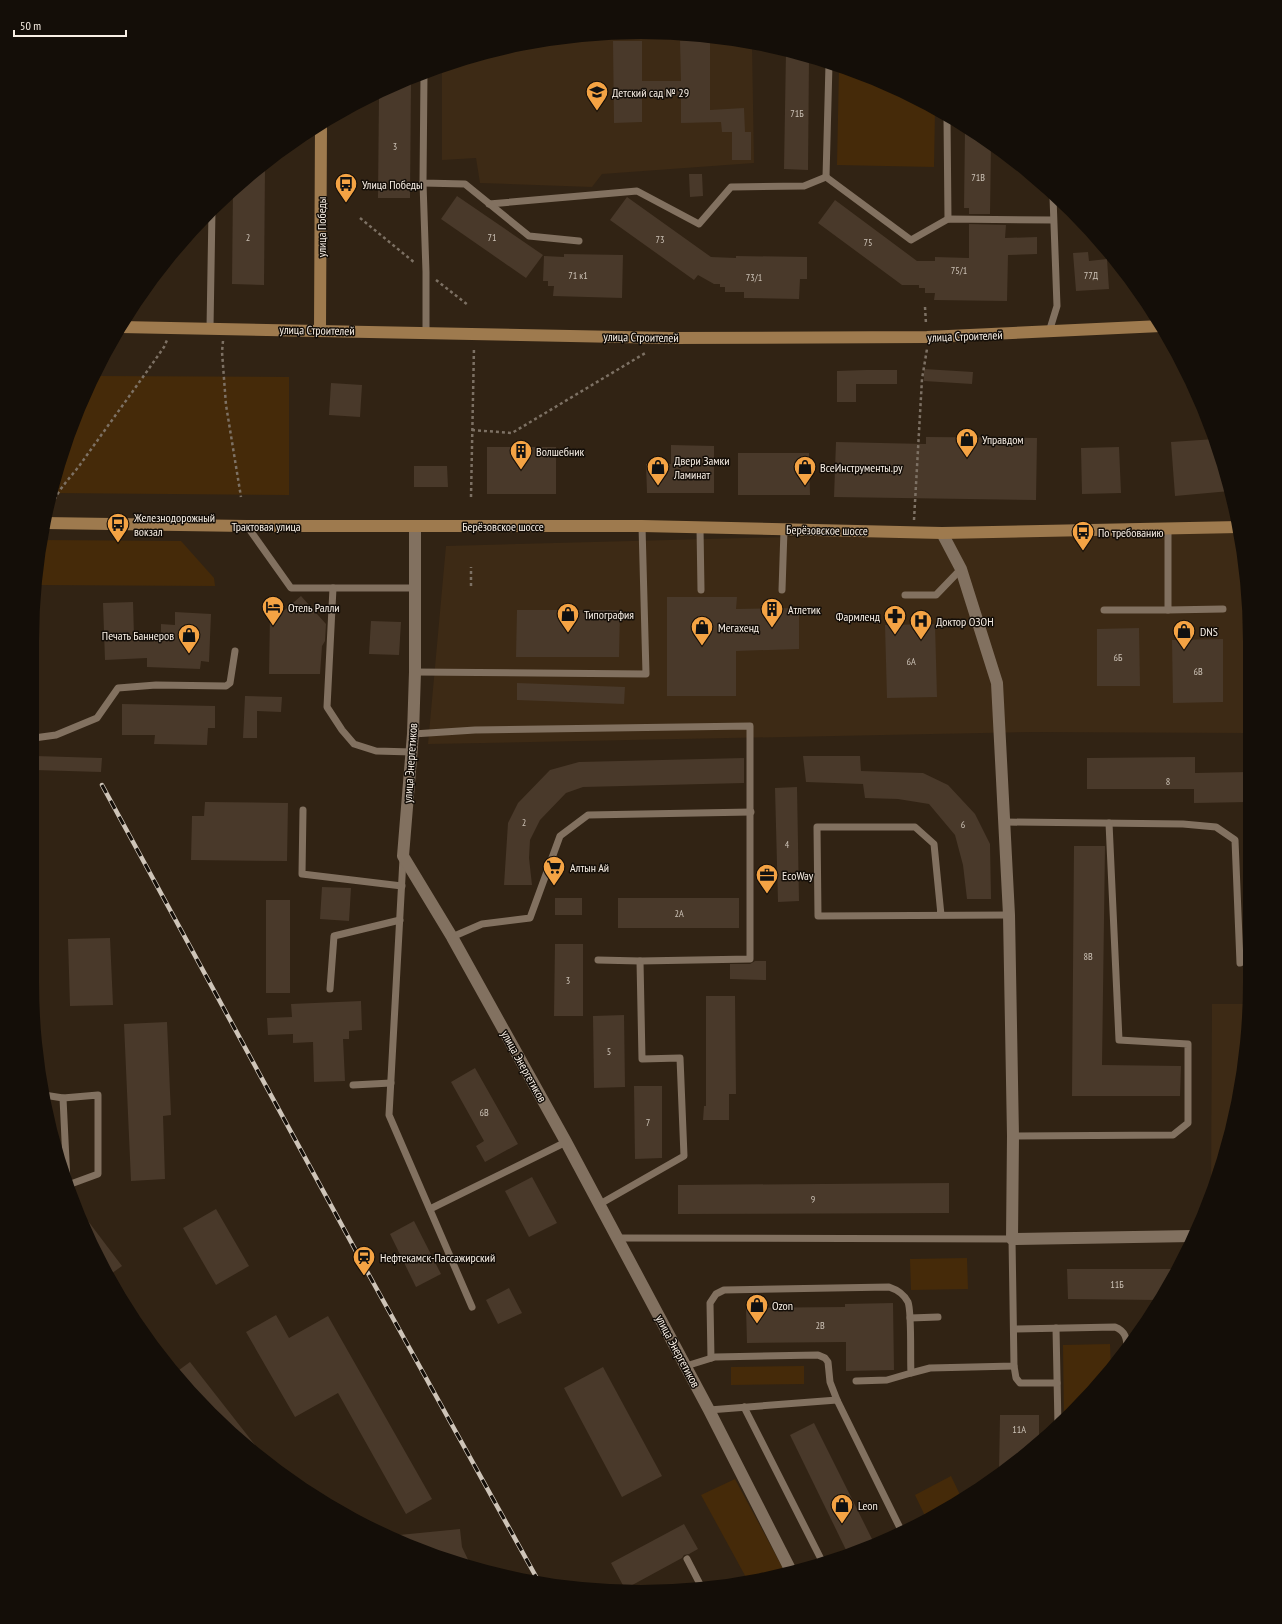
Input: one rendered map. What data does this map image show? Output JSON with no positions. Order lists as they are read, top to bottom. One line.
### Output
{"streets":{"main road":["улица Победы","улица Строителей","Трактовая улица","Берёзовское шоссе"],"street":["улица Энергетиков"]},"crossings":[["улица Победы","улица Строителей"],["Трактовая улица","Берёзовское шоссе"],["Трактовая улица","улица Энергетиков"],["Берёзовское шоссе","улица Энергетиков"]],"places":{"school or university":["Детский сад № 29"],"bus stop":["Улица Победы","Железнодорожный вокзал","По требованию"],"shop":["Управдом","Двери Замки Ламинат","ВсеИнструменты.ру","Типография","Мегахенд","DNS","Печать Баннеров","Ozon","Leon"],"building":["Волшебник","Атлетик"],"hotel":["Отель Ралли"],"pharmacy":["Фармленд"],"hospital":["Доктор ОЗОН"],"supermarket":["Алтын Ай"],"office":["EcoWay"],"station":["Нефтекамск-Пассажирский"]},"house_numbers":["71Б","3","71В","2","71","73","75","75/1","71 к1","77Д","73/1","6Б","6А","6В","8","2","6","4","2А","8В","3","5","6В","7","9","11Б","2B","11А"],"scale_bar":"50 m"}
